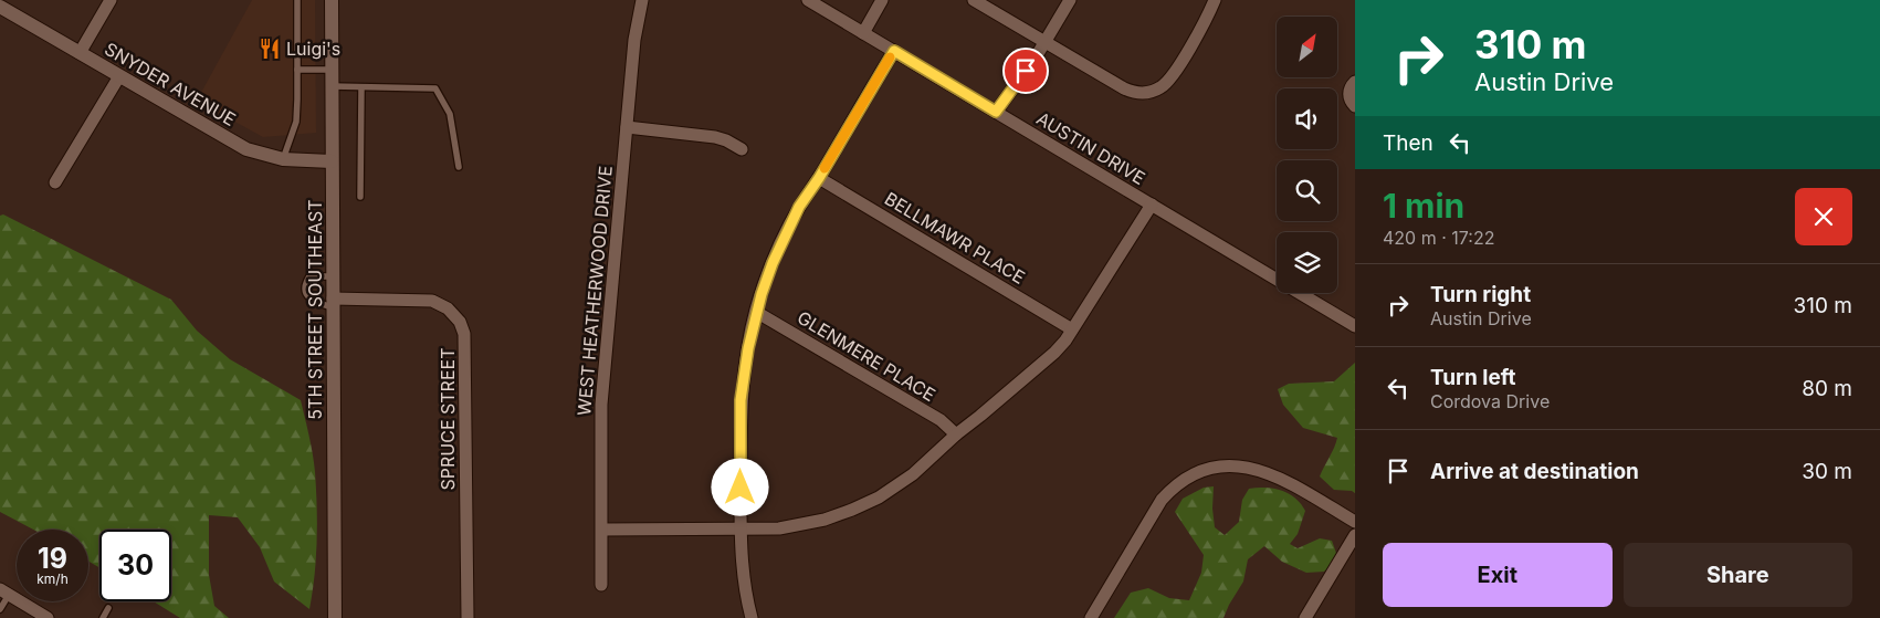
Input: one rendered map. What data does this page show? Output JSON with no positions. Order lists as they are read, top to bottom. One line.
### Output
{"streets":{"main road":["SNYDER AVENUE","5TH STREET SOUTHEAST"],"street":["AUSTIN DRIVE","BELLMAWR PLACE","WEST HEATHERWOOD DRIVE","GLENMERE PLACE","SPRUCE STREET"]},"crossings":[["SNYDER AVENUE","5TH STREET SOUTHEAST"],["5TH STREET SOUTHEAST","SPRUCE STREET"]],"places":{"restaurant":["Luigi's"]},"north":"top right","page":{"turn":["310 m","Austin Drive"],"then":"Then","heading":["1 min","420 m · 17:22"],"list":[{"name":"Turn right","note":"Austin Drive","value":"310 m"},{"name":"Turn left","note":"Cordova Drive","value":"80 m"},{"name":"Arrive at destination","value":"30 m"}],"speed":"19 km/h","limit":"30","buttons":["Exit","Share"]}}
